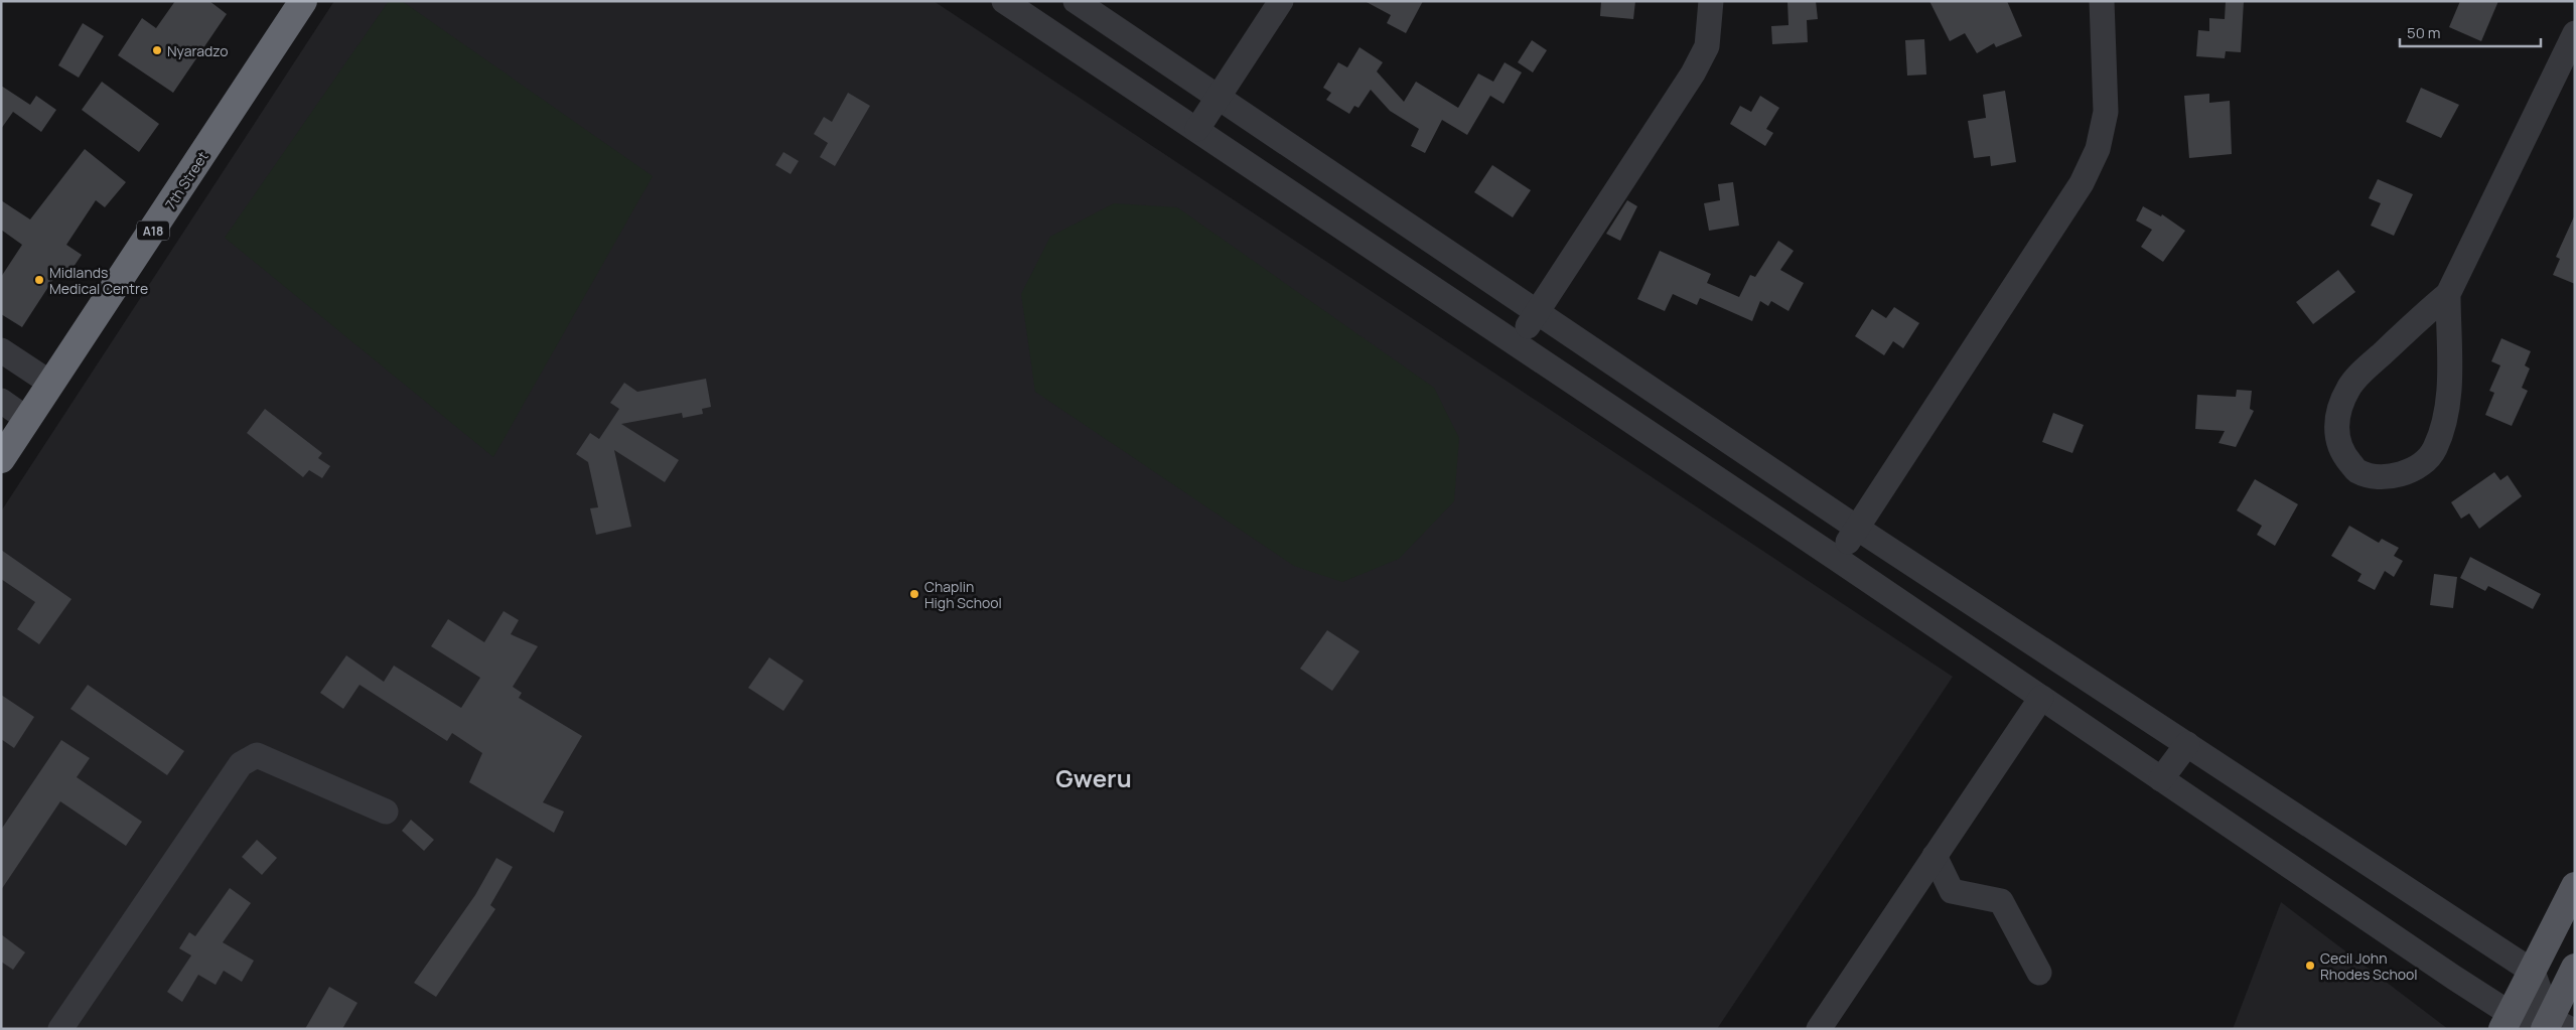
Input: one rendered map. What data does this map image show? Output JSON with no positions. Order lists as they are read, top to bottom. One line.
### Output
{"streets":{"highway":["7th Street","A18"]},"districts":["Gweru"],"places":["Nyaradzo","Midlands Medical Centre","Chaplin High School","Cecil John Rhodes School"],"scale_bar":"50 m"}
